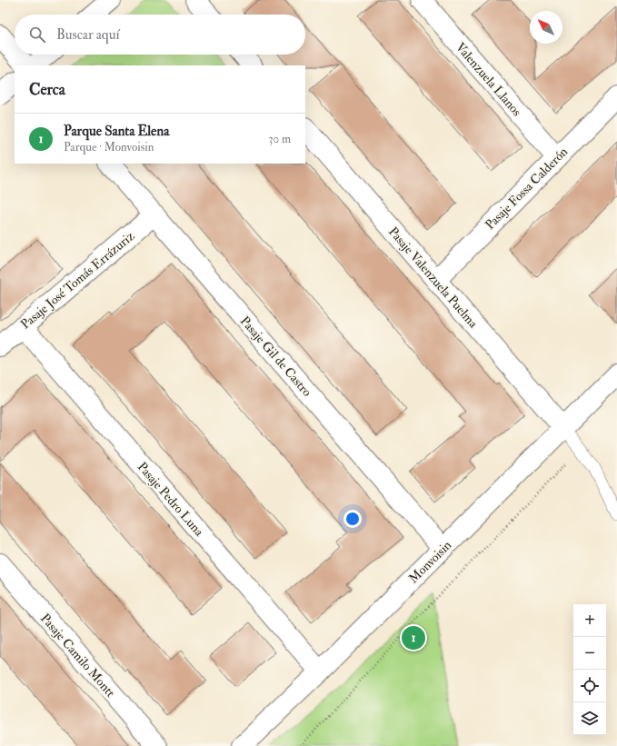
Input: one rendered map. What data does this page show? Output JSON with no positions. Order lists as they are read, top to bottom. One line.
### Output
{"streets":{"street":["Valenzuela Llanos","Pasaje Fossa Calderón","Pasaje Valenzuela Puelma","Pasaje José Tomás Errázuriz","Pasaje Gil de Castro","Pasaje Pedro Luna","Monvoisin","Pasaje Camilo Montt"]},"crossings":[["Valenzuela Llanos","Pasaje Fossa Calderón"],["Pasaje Fossa Calderón","Pasaje Valenzuela Puelma"],["Pasaje Valenzuela Puelma","Monvoisin"],["Pasaje José Tomás Errázuriz","Pasaje Gil de Castro"],["Pasaje José Tomás Errázuriz","Pasaje Pedro Luna"],["Pasaje Gil de Castro","Monvoisin"],["Pasaje Pedro Luna","Monvoisin"]],"north":"top left","page":{"search":"Buscar aquí","heading":"Cerca","list":[{"mark":"1","name":"Parque Santa Elena","note":"Parque · Monvoisin","value":"30 m"}],"map_buttons":["+","−"],"pins":"1"}}
